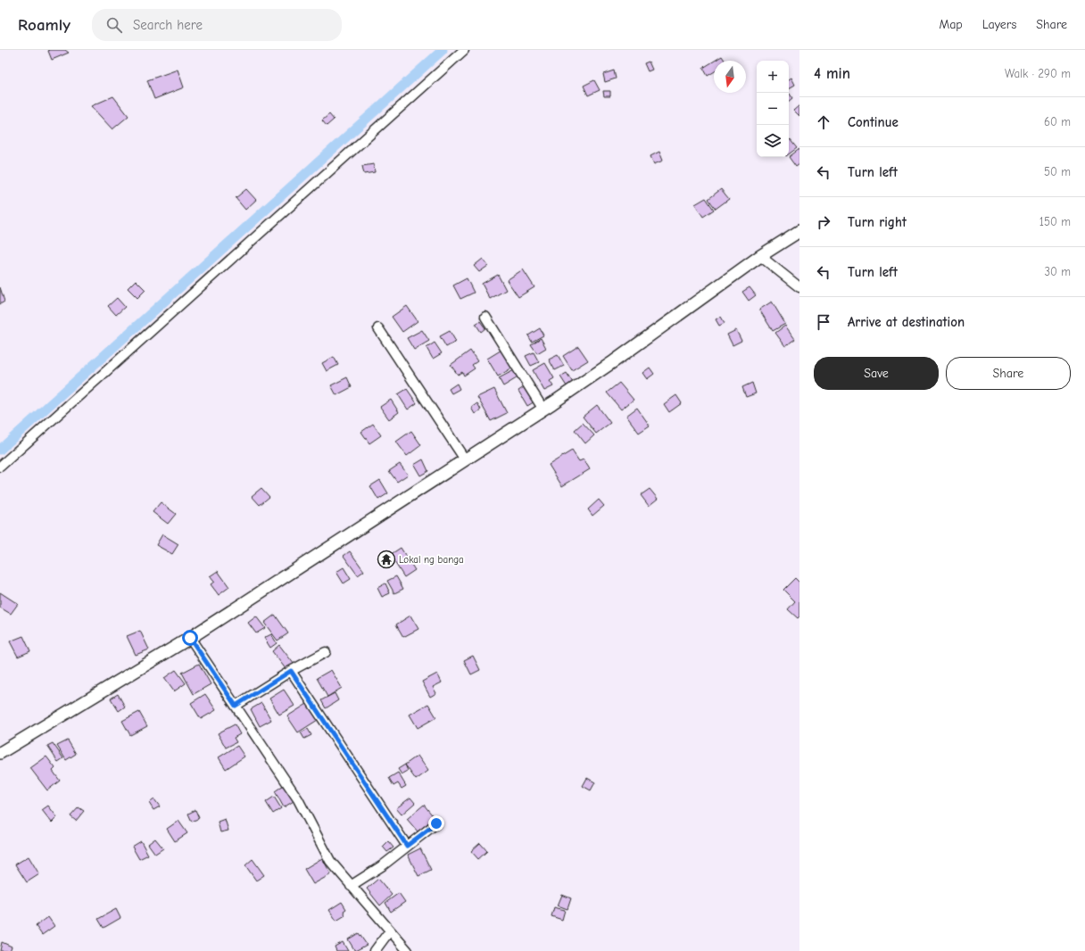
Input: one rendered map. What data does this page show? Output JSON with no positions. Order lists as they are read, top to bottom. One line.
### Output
{"places":{"temple":["Lokal ng banga"]},"north":"bottom","page":{"header":"Roamly","search":"Search here","nav":["Map","Layers","Share"],"heading":["4 min","Walk · 290 m"],"map_buttons":["+","−"],"list":[["Continue","60 m"],["Turn left","50 m"],["Turn right","150 m"],["Turn left","30 m"],"Arrive at destination"],"buttons":["Save","Share"]}}
